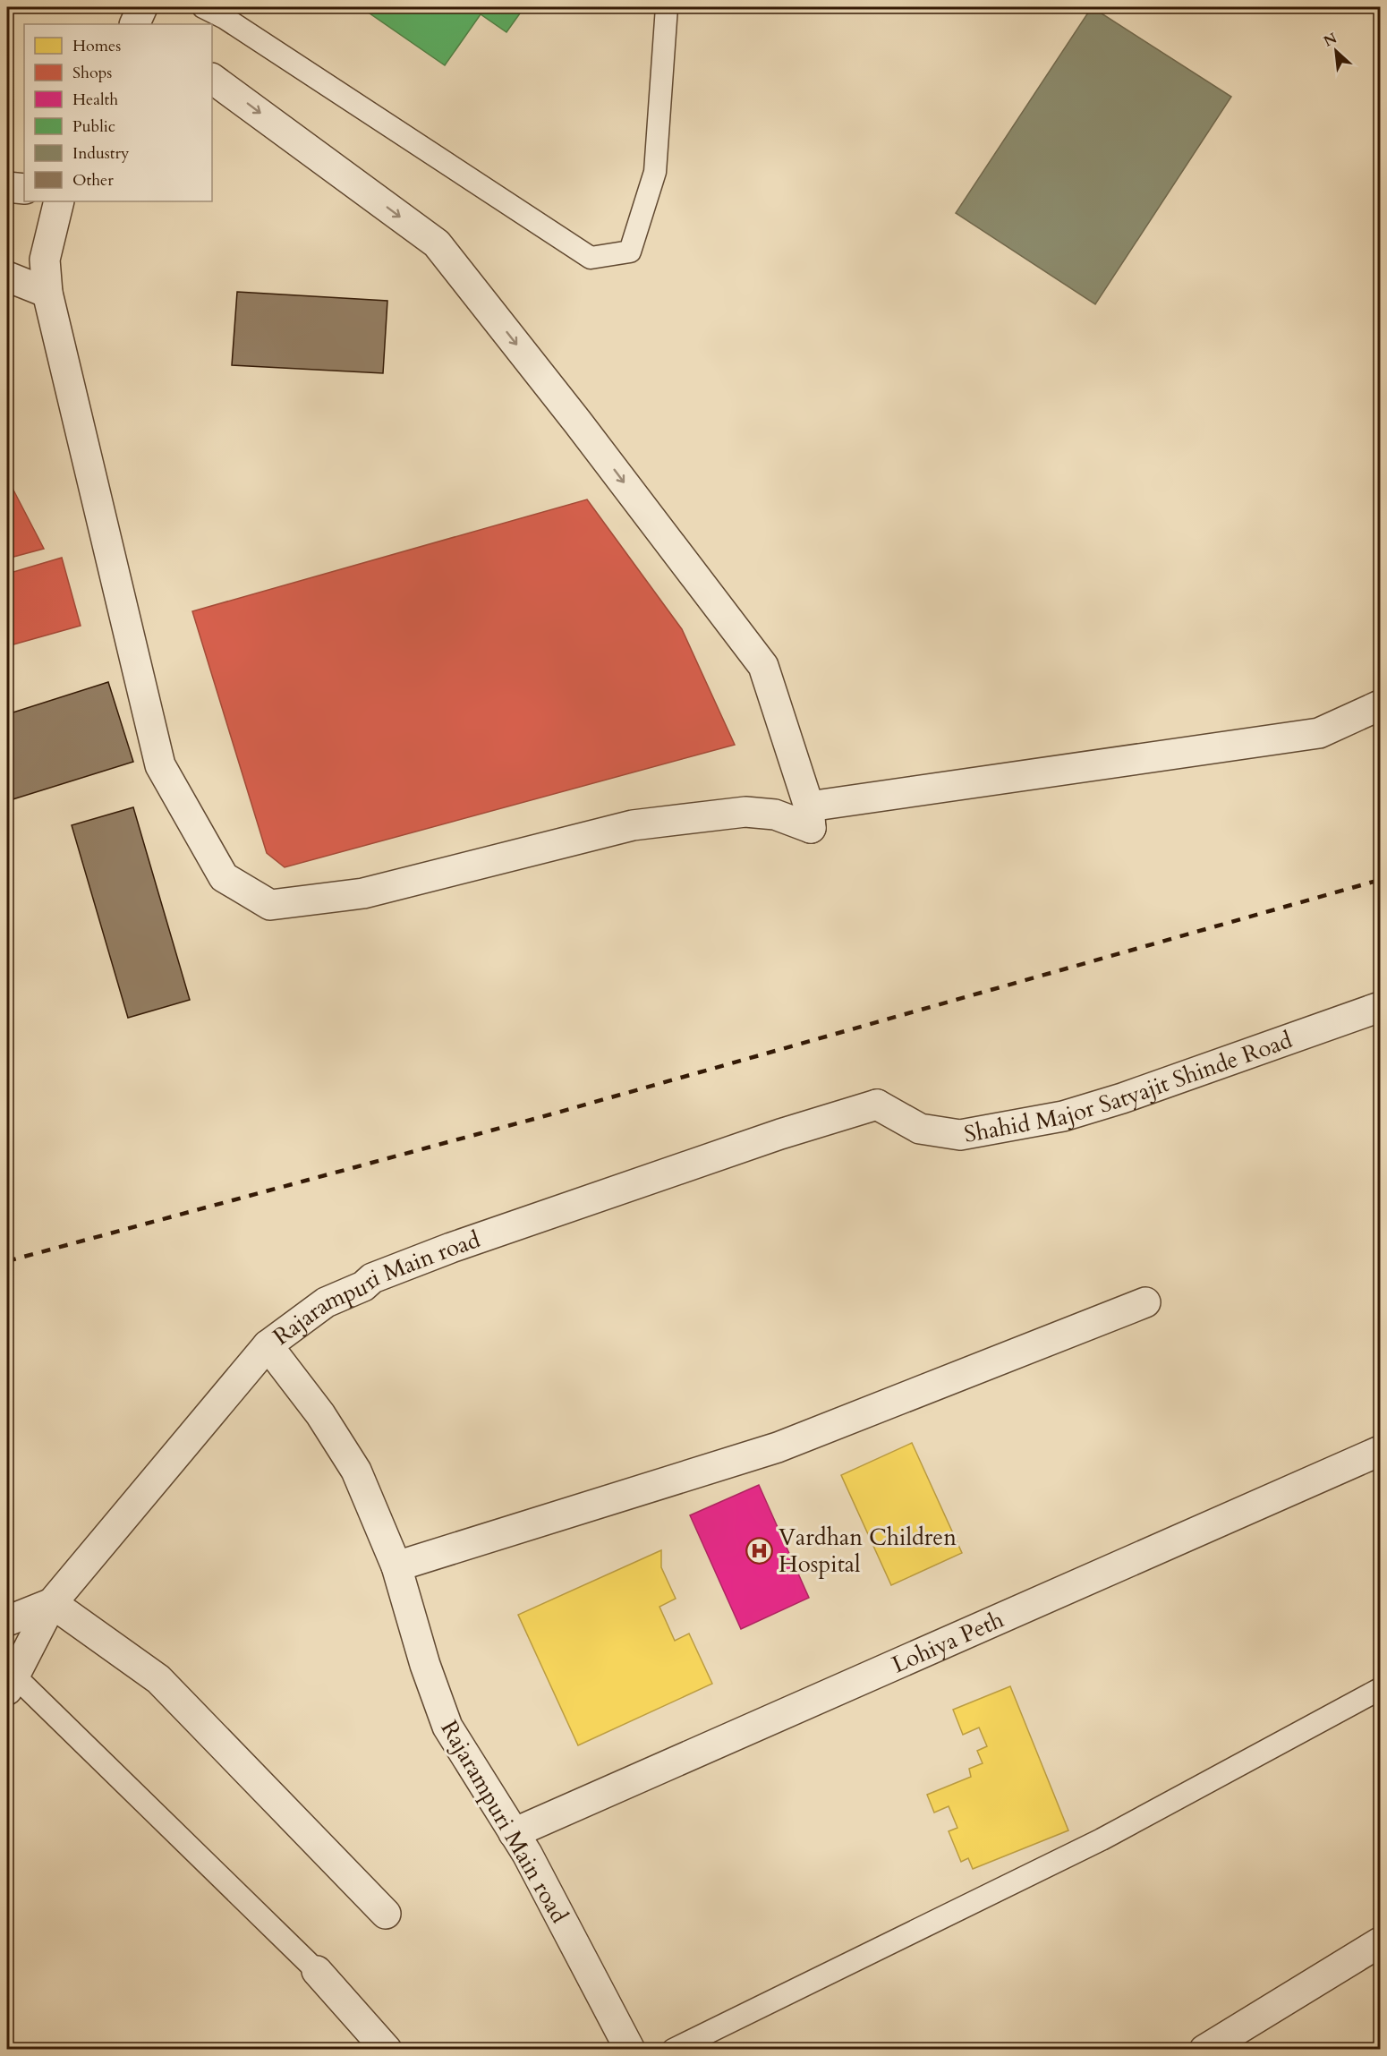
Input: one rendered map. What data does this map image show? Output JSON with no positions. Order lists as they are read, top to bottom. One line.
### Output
{"streets":{"street":["Shahid Major Satyajit Shinde Road","Rajarampuri Main road","Lohiya Peth"]},"crossings":[["Shahid Major Satyajit Shinde Road","Rajarampuri Main road"],["Rajarampuri Main road","Lohiya Peth"]],"places":{"hospital":["Vardhan Children Hospital"]},"legend":["Homes","Shops","Health","Public","Industry","Other"],"north":"top left"}
